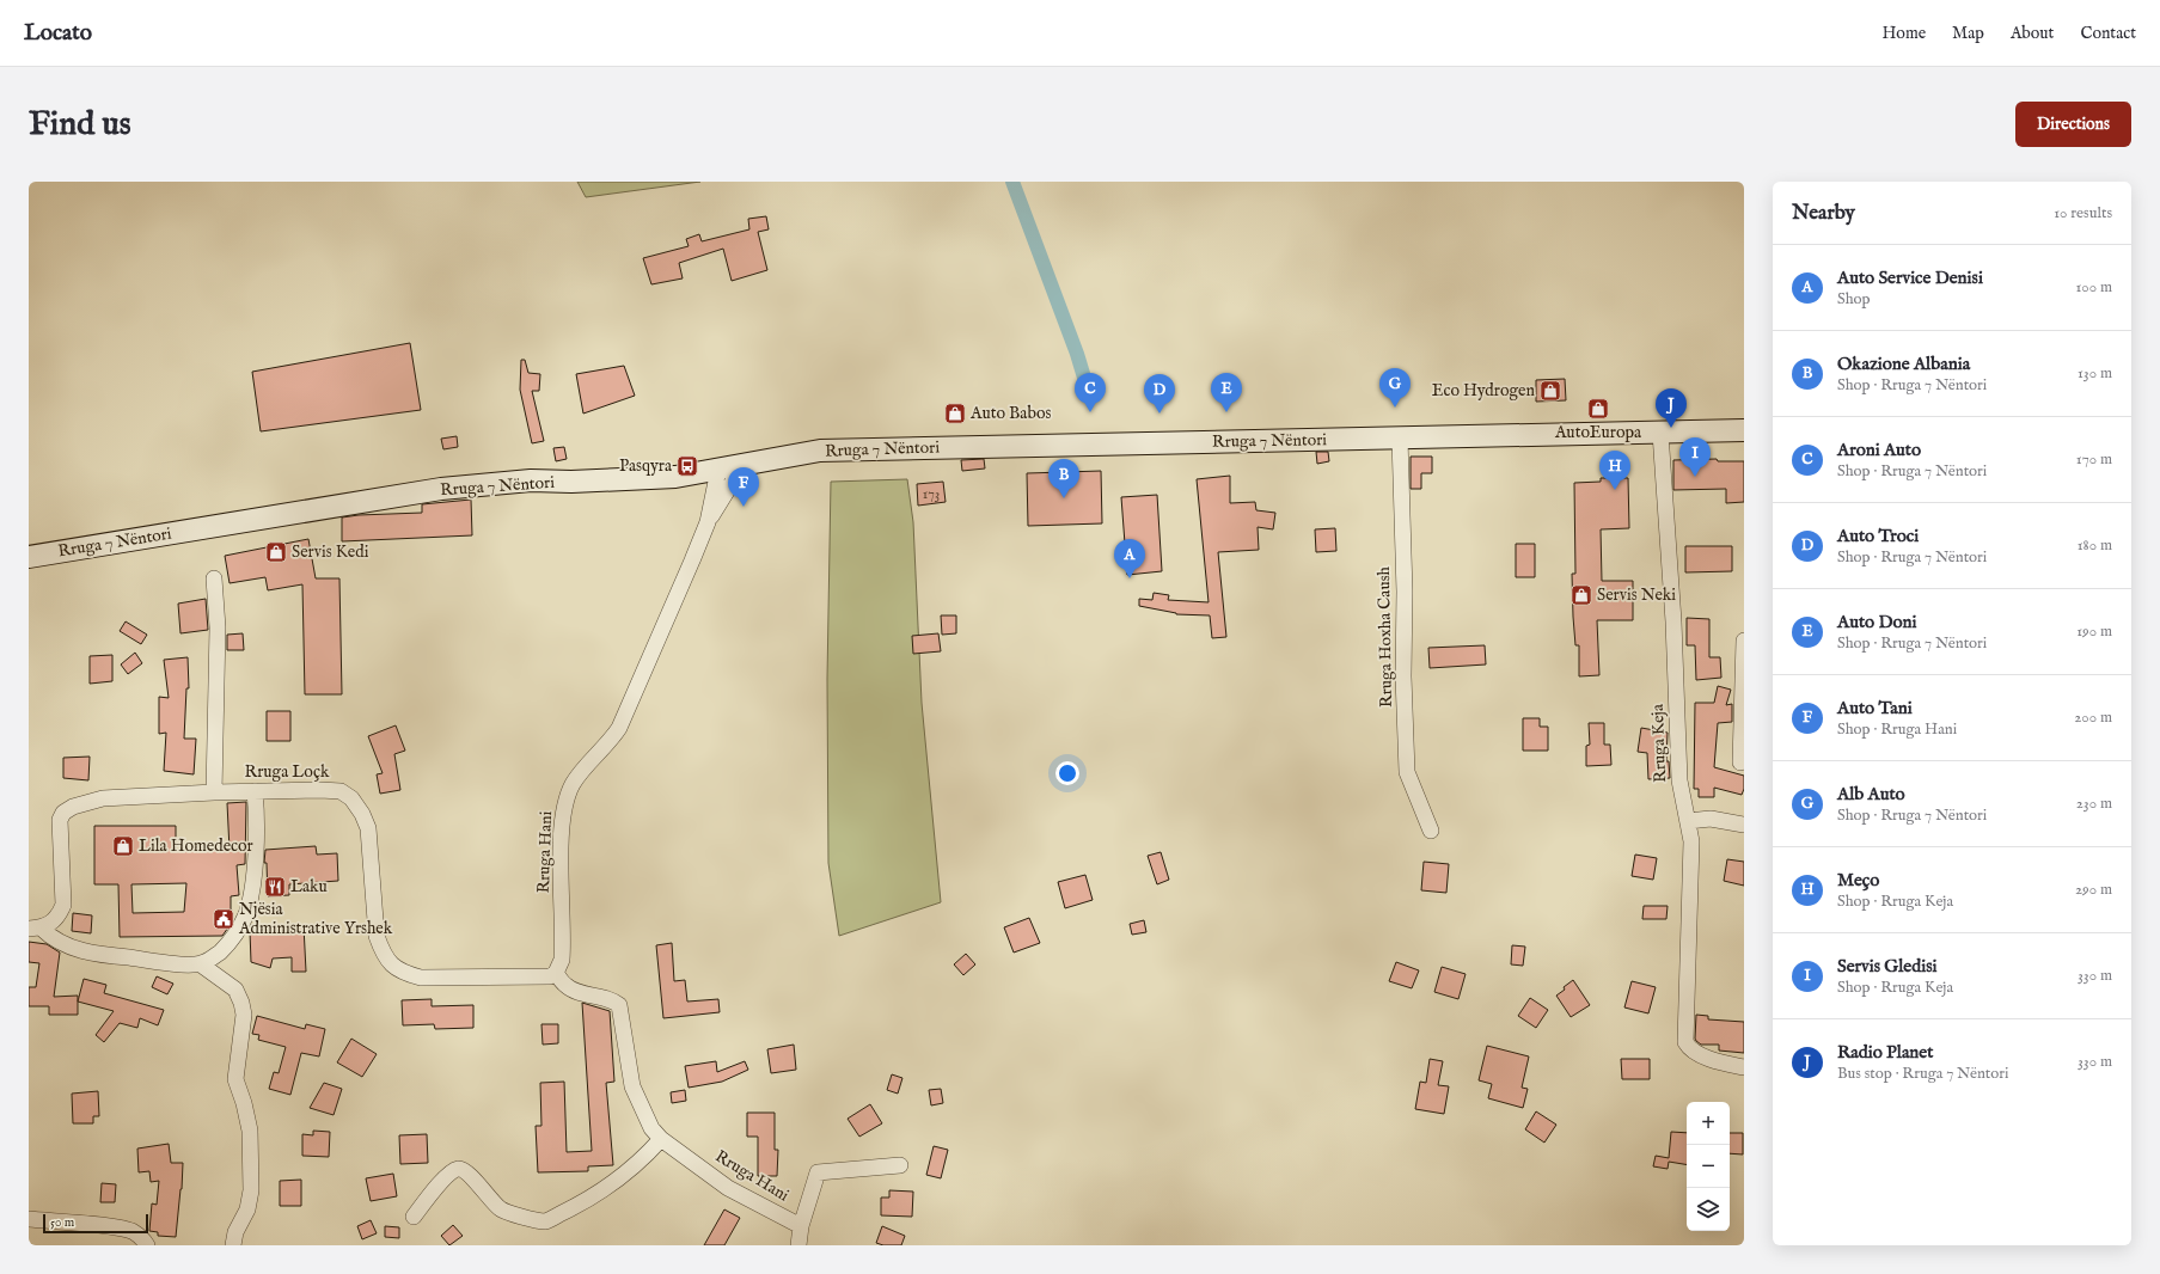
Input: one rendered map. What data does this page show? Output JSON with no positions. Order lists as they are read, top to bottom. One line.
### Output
{"streets":{"main road":["Rruga 7 Nëntori"],"street":["Rruga Hoxha Caush","Rruga Keja","Rruga Loçk","Rruga Hani"]},"crossings":[["Rruga 7 Nëntori","Rruga Hoxha Caush"],["Rruga 7 Nëntori","Rruga Keja"],["Rruga 7 Nëntori","Rruga Hani"],["Rruga Loçk","Rruga Hani"]],"places":{"shop":["Eco Hydrogen","AutoEuropa","Auto Babos","Servis Kedi","Servis Neki","Lila Homedecor"],"bus stop":["Pasqyra"],"restaurant":["Laku"],"public building":["Njësia Administrative Yrshek"]},"house_numbers":["173"],"scale_bar":"50 m","page":{"header":"Locato","nav":["Home","Map","About","Contact"],"buttons":"Directions","title":"Find us","heading":["Nearby","10 results"],"list":[{"mark":"A","name":"Auto Service Denisi","note":"Shop","value":"100 m"},{"mark":"B","name":"Okazione Albania","note":"Shop · Rruga 7 Nëntori","value":"130 m"},{"mark":"C","name":"Aroni Auto","note":"Shop · Rruga 7 Nëntori","value":"170 m"},{"mark":"D","name":"Auto Troci","note":"Shop · Rruga 7 Nëntori","value":"180 m"},{"mark":"E","name":"Auto Doni","note":"Shop · Rruga 7 Nëntori","value":"190 m"},{"mark":"F","name":"Auto Tani","note":"Shop · Rruga Hani","value":"200 m"},{"mark":"G","name":"Alb Auto","note":"Shop · Rruga 7 Nëntori","value":"230 m"},{"mark":"H","name":"Meço","note":"Shop · Rruga Keja","value":"290 m"},{"mark":"I","name":"Servis Gledisi","note":"Shop · Rruga Keja","value":"330 m"},{"mark":"J","name":"Radio Planet","note":"Bus stop · Rruga 7 Nëntori","value":"330 m"}],"pins":["G","C","E","D","J","I","H","B","F","A"],"map_buttons":["+","−"],"scale":"50 m"}}
